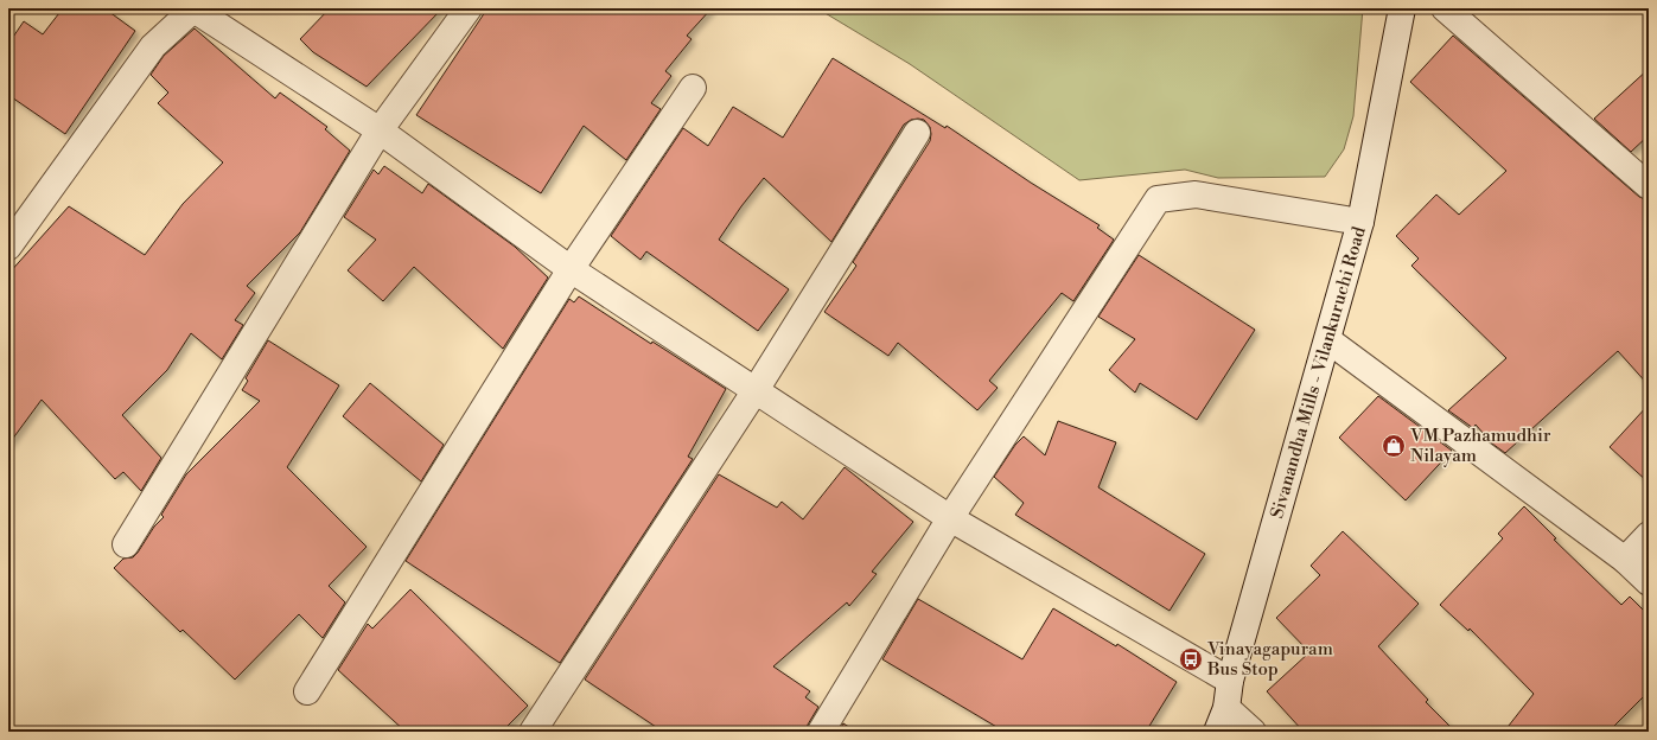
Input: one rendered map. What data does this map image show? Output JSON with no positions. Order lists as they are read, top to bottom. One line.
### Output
{"streets":{"street":["Sivanandha Mills - Vilankuruchi Road"]},"places":{"shop":["VM Pazhamudhir Nilayam"],"bus stop":["Vinayagapuram Bus Stop"]}}
